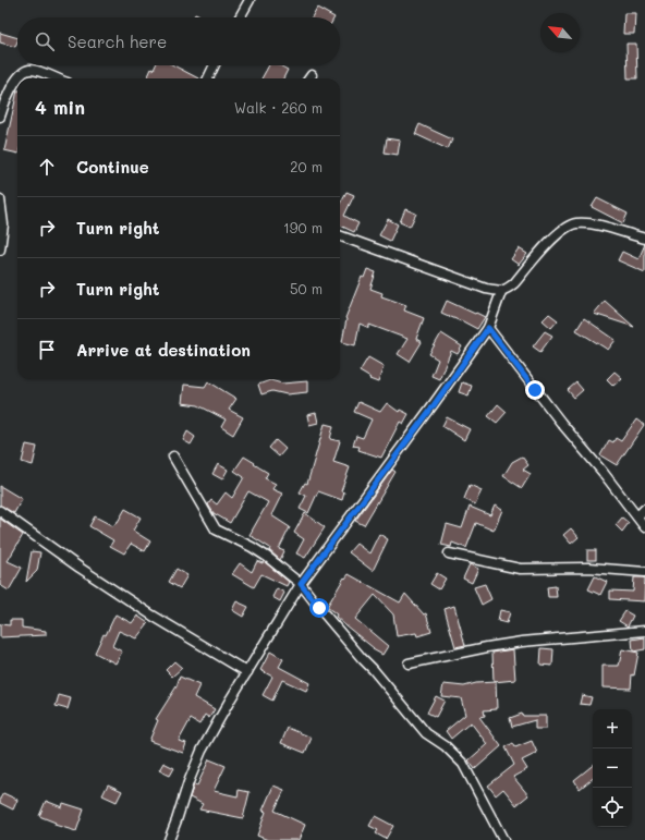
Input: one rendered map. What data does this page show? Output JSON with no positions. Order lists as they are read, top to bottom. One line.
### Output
{"north":"top left","page":{"search":"Search here","heading":["4 min","Walk · 260 m"],"list":[["Continue","20 m"],["Turn right","190 m"],["Turn right","50 m"],"Arrive at destination"],"map_buttons":["+","−"]}}
